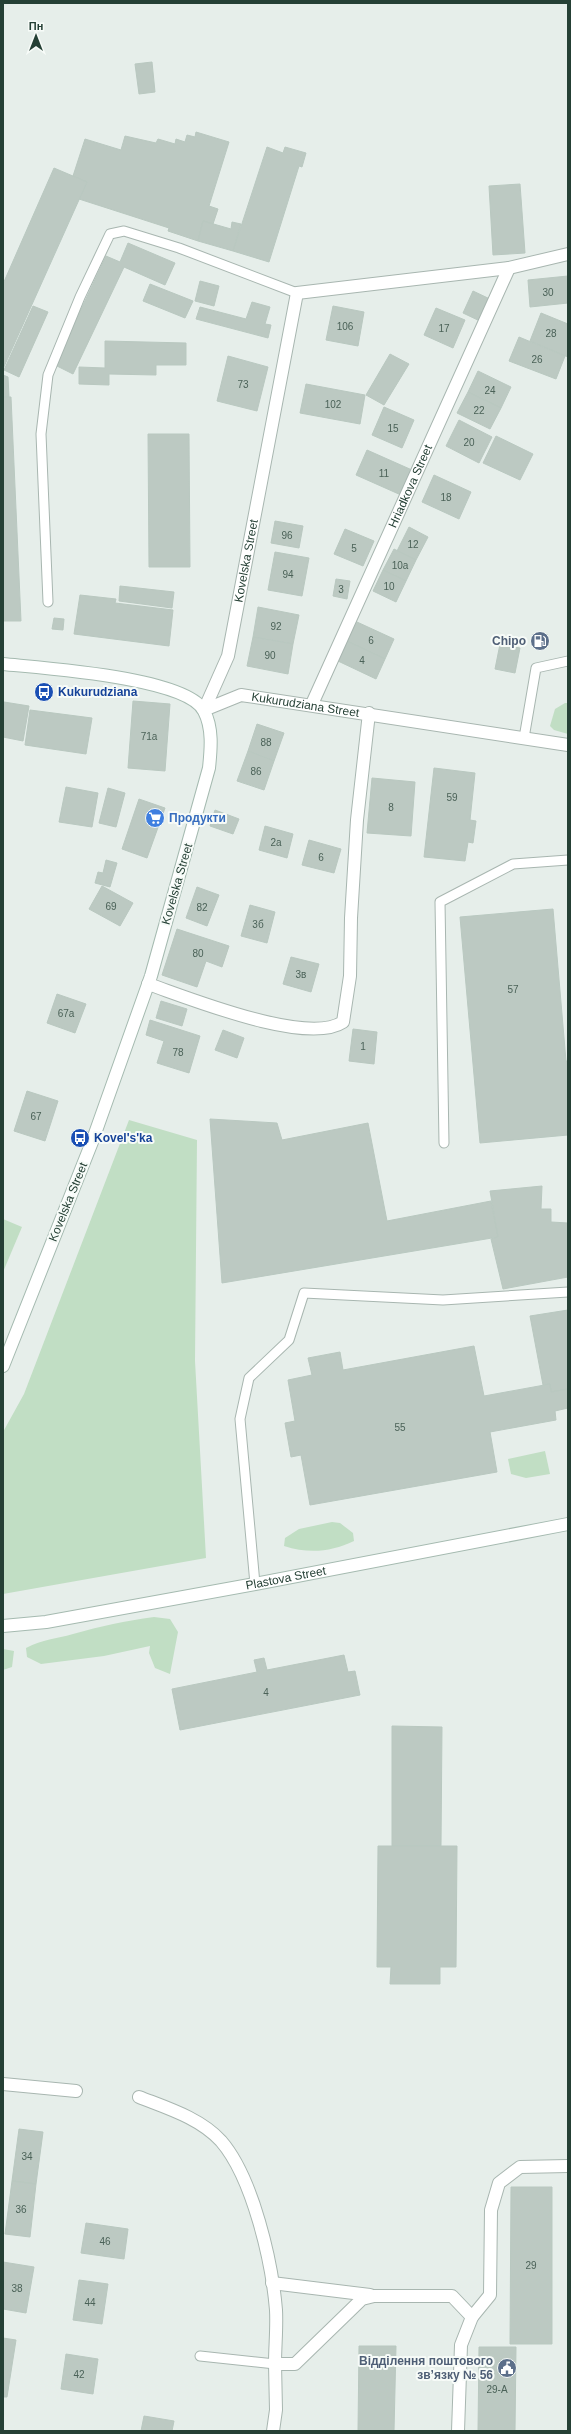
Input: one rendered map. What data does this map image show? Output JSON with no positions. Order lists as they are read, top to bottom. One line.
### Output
{"streets":{"street":["Hriadkova Street","Kovelska Street","Kukurudziana Street","Plastova Street"]},"crossings":[["Hriadkova Street","Kukurudziana Street"],["Kovelska Street","Kukurudziana Street"]],"places":{"fuel station":["Chipo"],"bus stop":["Kukurudziana","Kovel's'ka"],"supermarket":["Продукти"],"public building":["Відділення поштового зв’язку № 56"]},"house_numbers":["30","106","17","28","26","73","24","102","22","15","20","11","18","96","12","5","10а","94","10","3","92","6","90","4","71а","88","86","59","8","2а","6","69","82","3б","80","3в","57","67а","1","78","67","55","4","34","36","46","29","38","44","42","29-А"],"north":"top"}
